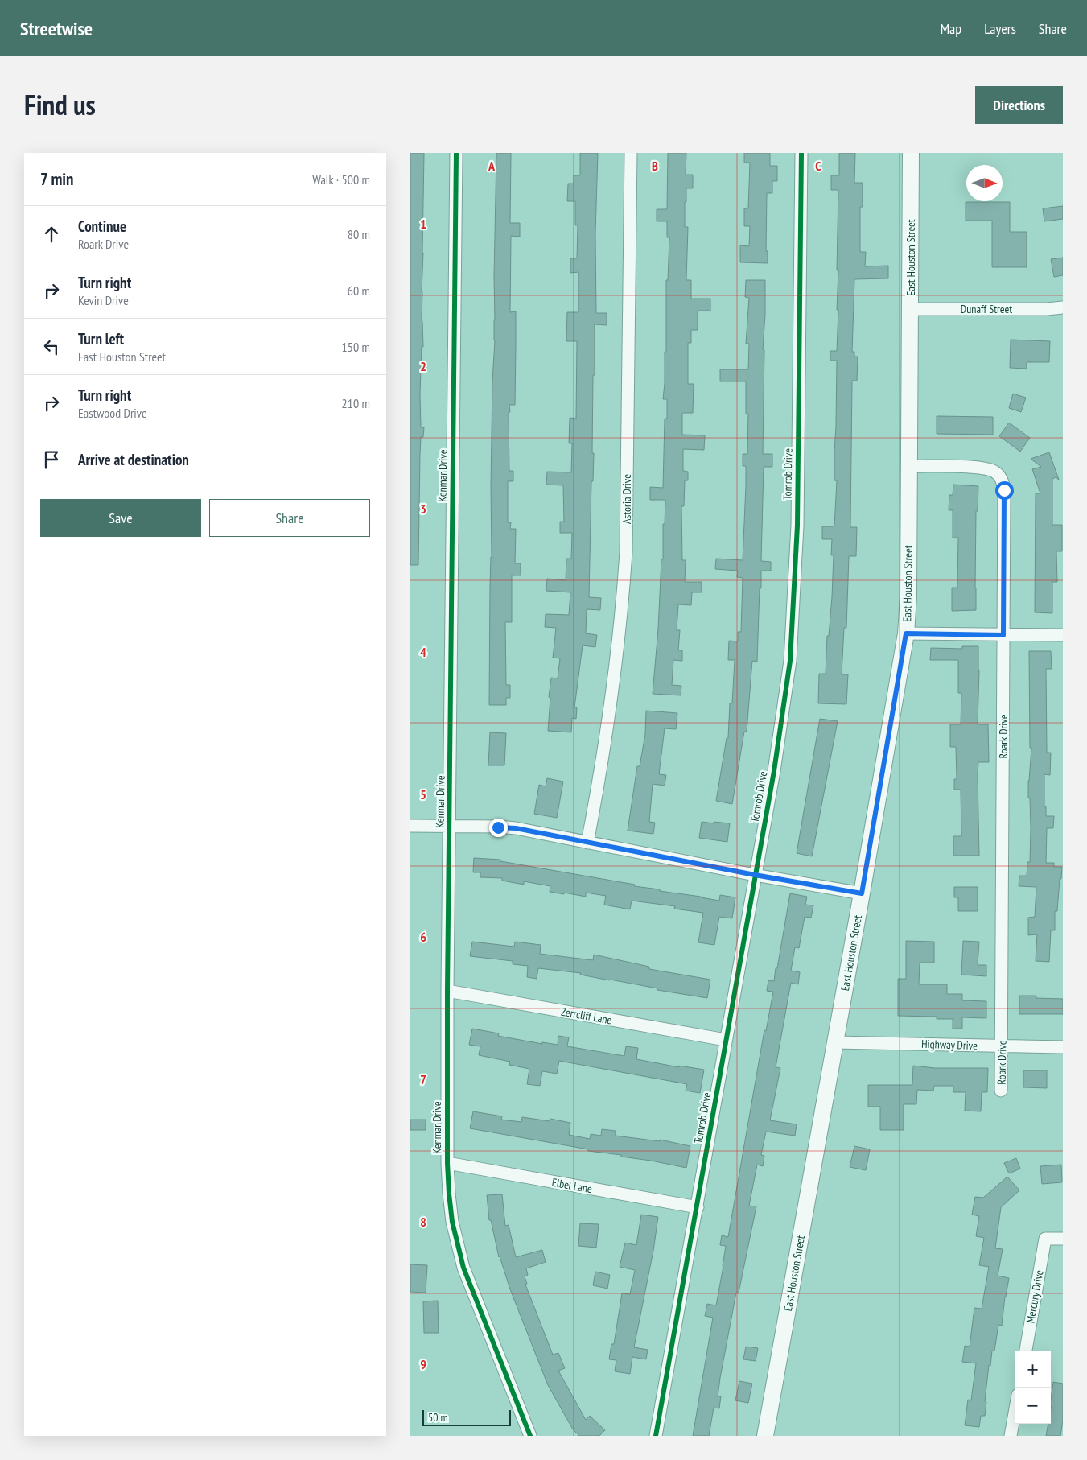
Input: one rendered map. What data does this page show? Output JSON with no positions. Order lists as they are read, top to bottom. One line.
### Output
{"streets":{"main road":["East Houston Street"],"street":["Dunaff Street","Tomrob Drive","Kenmar Drive","Astoria Drive","Roark Drive","Zerrcliff Lane","Highway Drive","Elbel Lane","Mercury Drive"]},"crossings":[["East Houston Street","Dunaff Street"],["East Houston Street","Roark Drive"],["East Houston Street","Highway Drive"],["Tomrob Drive","Zerrcliff Lane"],["Tomrob Drive","Elbel Lane"],["Kenmar Drive","Zerrcliff Lane"],["Kenmar Drive","Elbel Lane"],["Roark Drive","Highway Drive"]],"scale_bar":"50 m","north":"right","page":{"header":"Streetwise","nav":["Map","Layers","Share"],"title":"Find us","buttons":["Directions",["Save","Share"]],"heading":["7 min","Walk · 500 m"],"list":[["Continue","Roark Drive","80 m"],["Turn right","Kevin Drive","60 m"],["Turn left","East Houston Street","150 m"],["Turn right","Eastwood Drive","210 m"],"Arrive at destination"],"map_buttons":["+","−"],"scale":"50 m"},"grid":{"columns":["A","B","C"],"rows":["1","2","3","4","5","6","7","8","9"]}}
